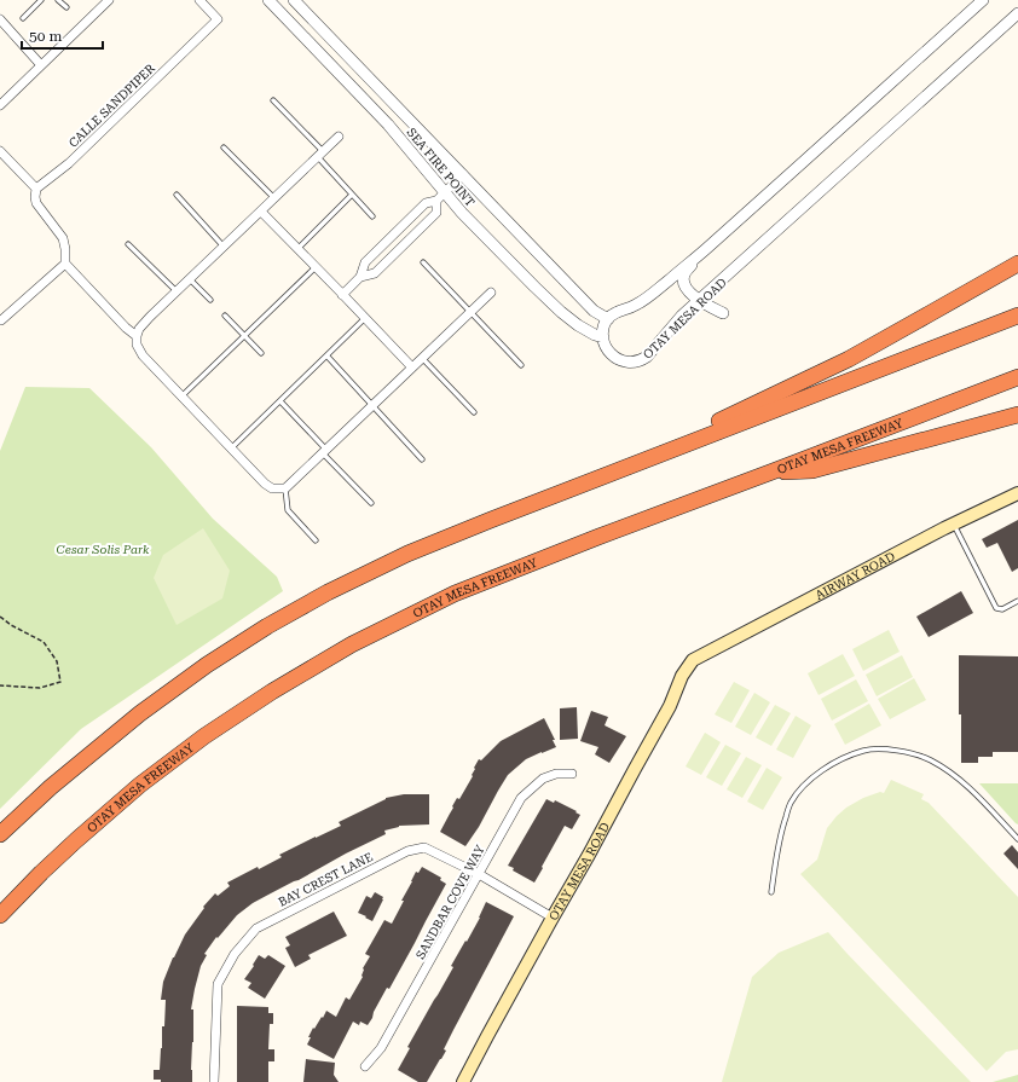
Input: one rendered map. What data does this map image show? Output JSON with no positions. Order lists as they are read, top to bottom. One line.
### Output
{"streets":{"highway":["OTAY MESA FREEWAY"],"main road":["OTAY MESA ROAD","AIRWAY ROAD"],"street":["CALLE SANDPIPER","SEA FIRE POINT","BAY CREST LANE","SANDBAR COVE WAY"]},"crossings":[["SEA FIRE POINT","OTAY MESA ROAD"],["OTAY MESA ROAD","AIRWAY ROAD"],["OTAY MESA ROAD","BAY CREST LANE"],["BAY CREST LANE","SANDBAR COVE WAY"]],"parks":["Cesar Solis Park"],"scale_bar":"50 m"}
